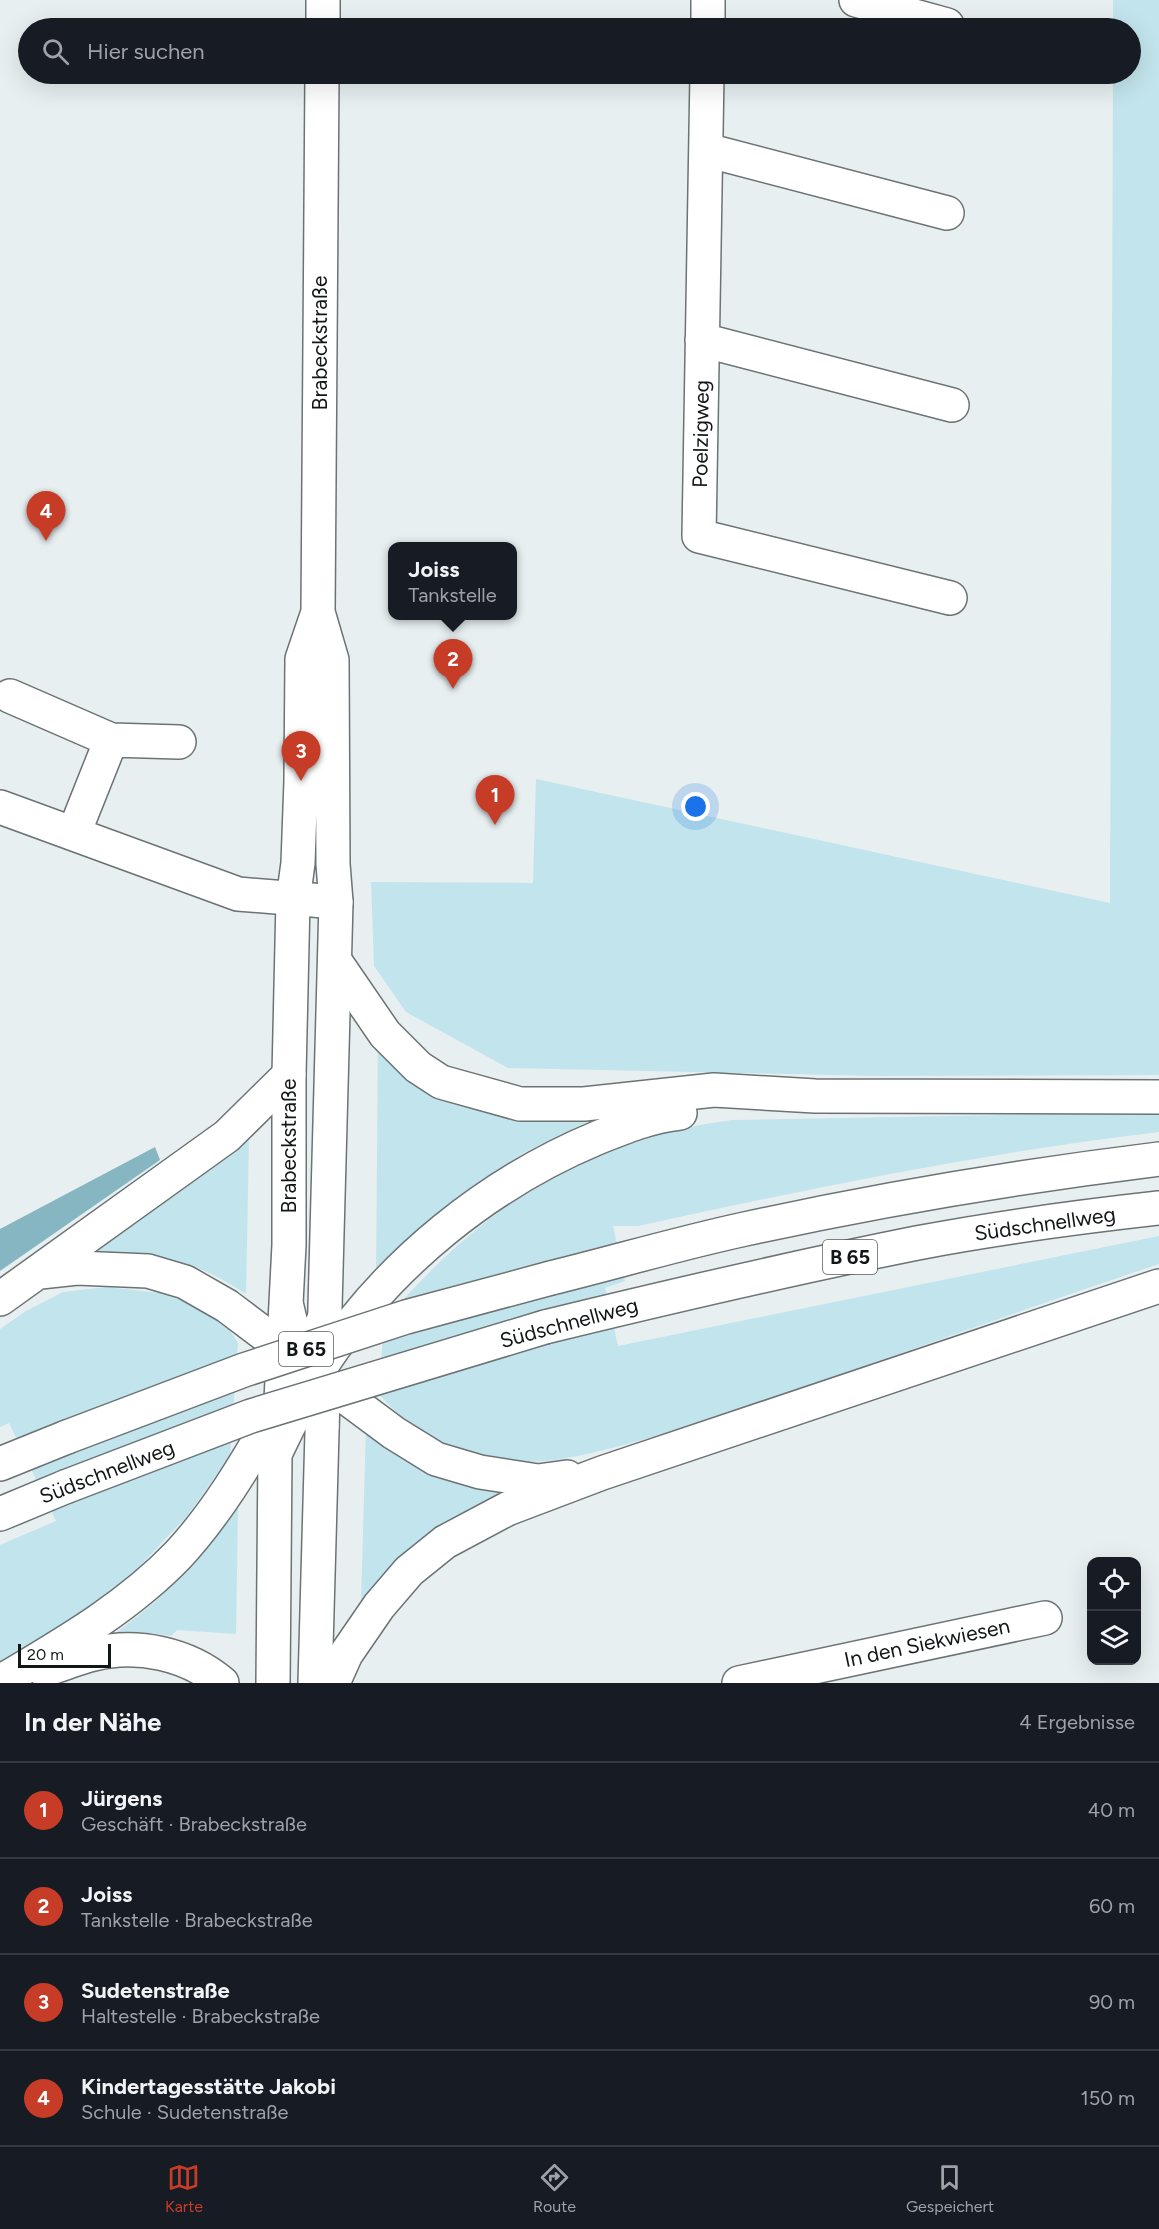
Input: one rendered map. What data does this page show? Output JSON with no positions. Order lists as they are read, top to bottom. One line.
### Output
{"streets":{"main road":["Brabeckstraße","Poelzigweg","Südschnellweg","B 65","In den Siekwiesen"]},"scale_bar":"20 m","page":{"search":"Hier suchen","pins":["4","2","3","1"],"popup":["Joiss","Tankstelle"],"scale":"20 m","heading":["In der Nähe","4 Ergebnisse"],"list":[{"mark":"1","name":"Jürgens","note":"Geschäft · Brabeckstraße","value":"40 m"},{"mark":"2","name":"Joiss","note":"Tankstelle · Brabeckstraße","value":"60 m"},{"mark":"3","name":"Sudetenstraße","note":"Haltestelle · Brabeckstraße","value":"90 m"},{"mark":"4","name":"Kindertagesstätte Jakobi","note":"Schule · Sudetenstraße","value":"150 m"}],"nav":["Karte","Route","Gespeichert"]}}
